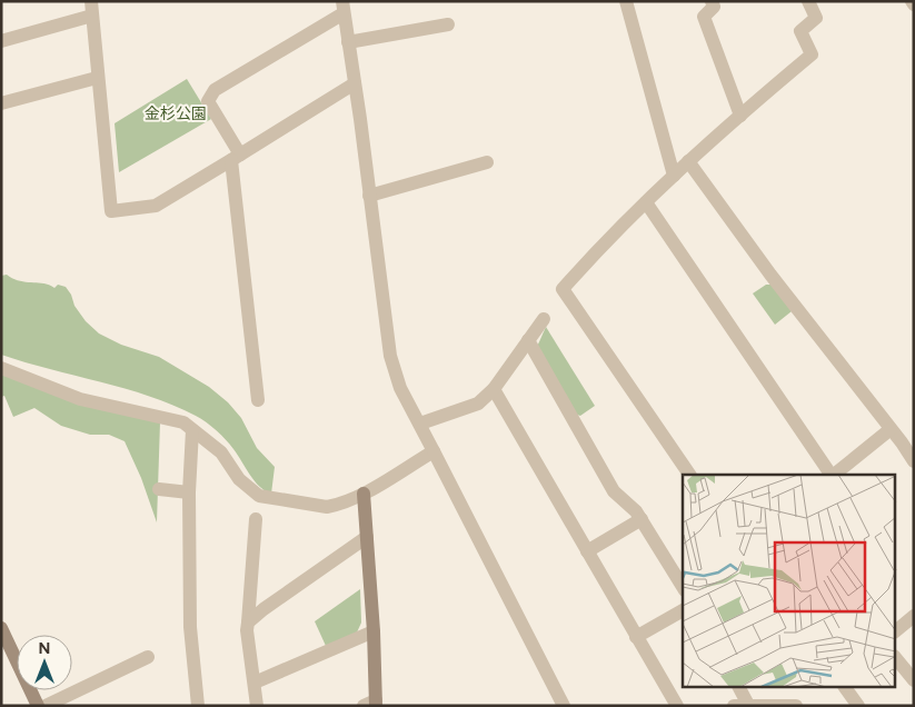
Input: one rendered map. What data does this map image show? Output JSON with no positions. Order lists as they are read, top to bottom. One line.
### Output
{"parks":["金杉公園"],"north":"top"}
